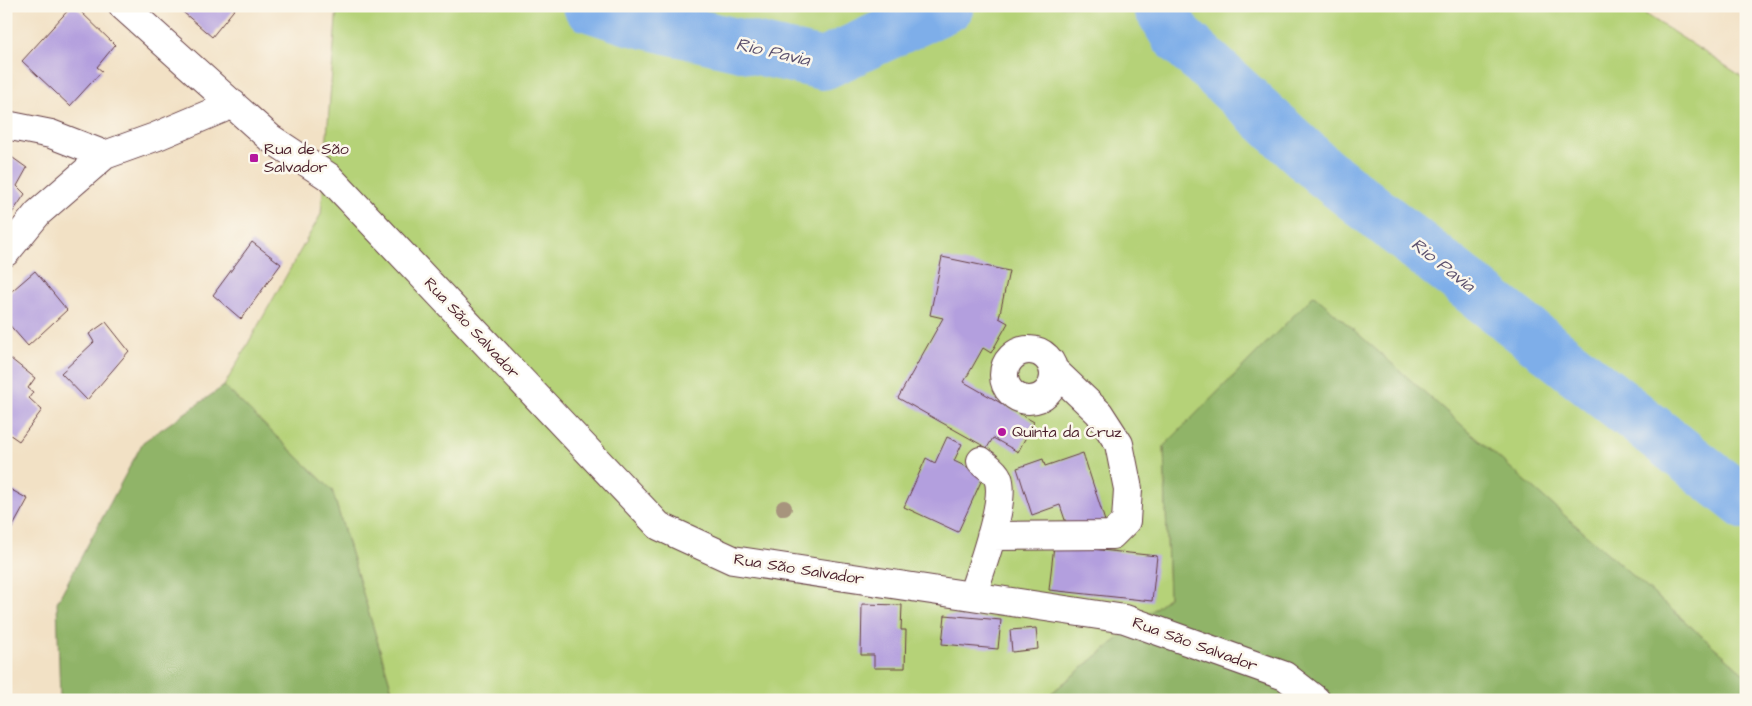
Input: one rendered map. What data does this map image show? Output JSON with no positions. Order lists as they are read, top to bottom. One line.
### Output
{"streets":{"street":["Rua São Salvador"]},"water":["Rio Pavia"],"places":{"transit":["Rua de São Salvador"],"other":["Quinta da Cruz"]}}
